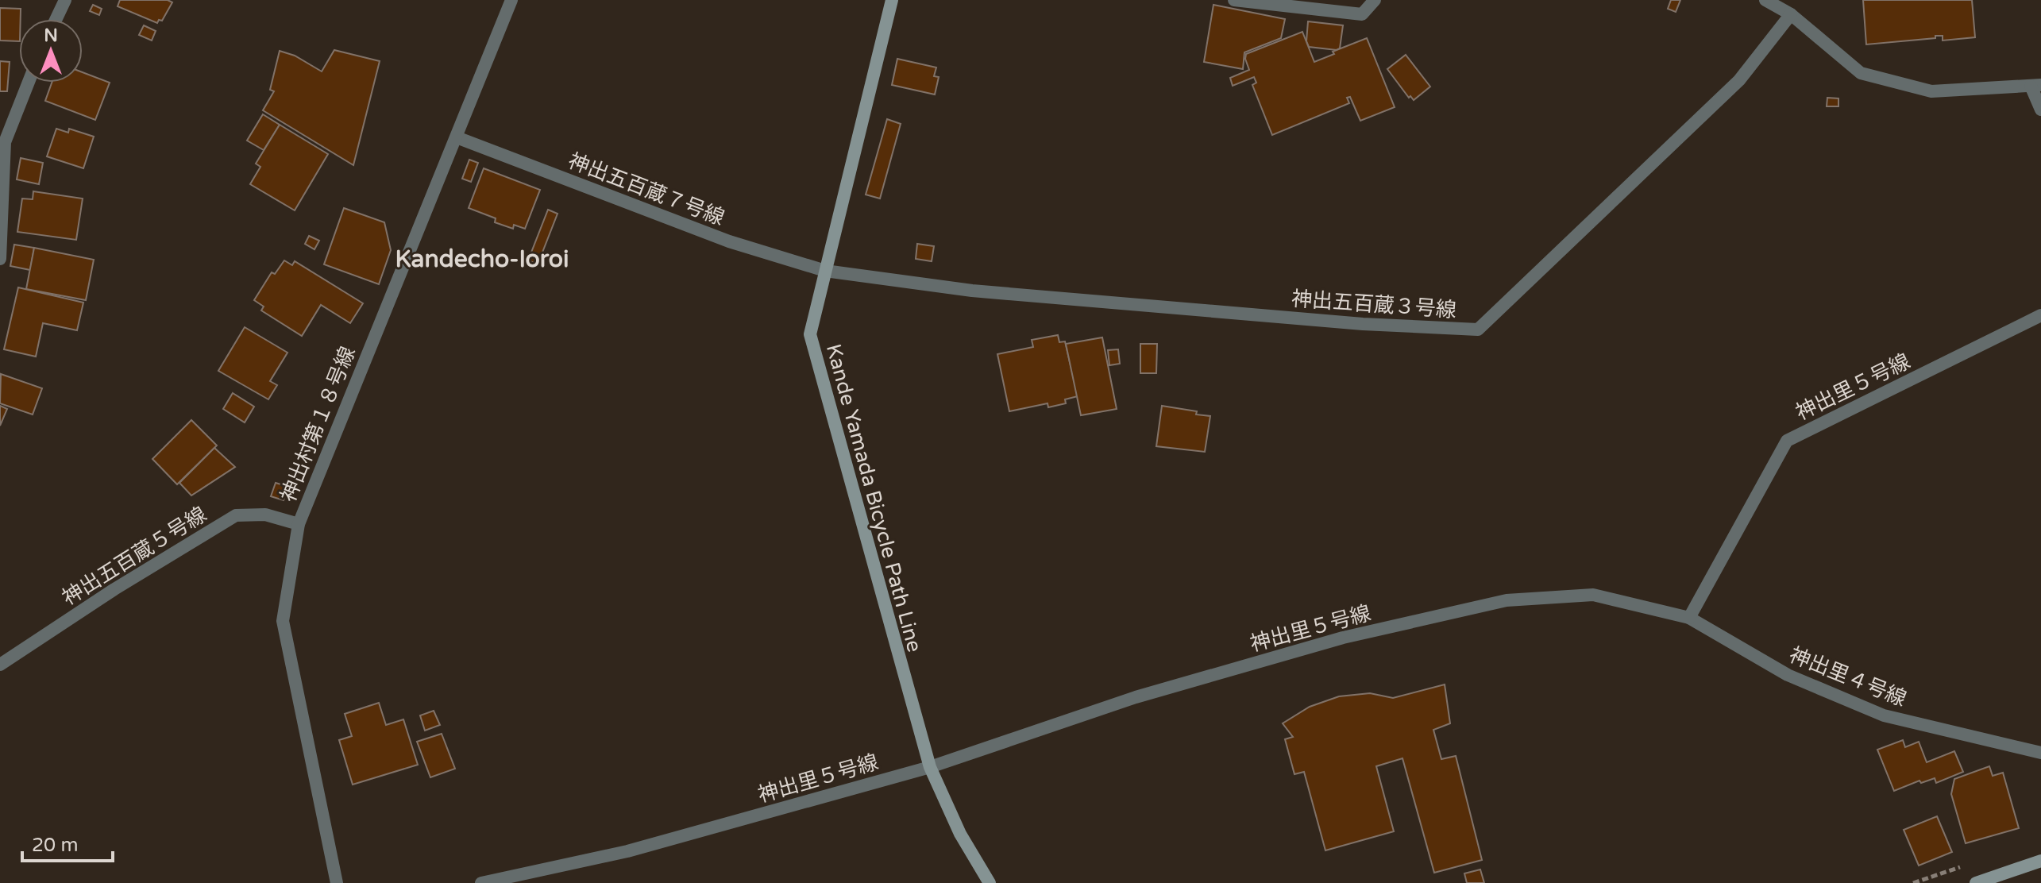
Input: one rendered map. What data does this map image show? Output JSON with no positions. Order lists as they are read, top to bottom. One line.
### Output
{"streets":{"main road":["Kande Yamada Bicycle Path Line"],"street":["神出五百蔵７号線","神出五百蔵３号線","神出里５号線","神出村第１８号線","神出五百蔵５号線","神出里４号線"]},"crossings":[["神出五百蔵７号線","神出五百蔵３号線"],["神出五百蔵７号線","神出村第１８号線"],["神出五百蔵７号線","Kande Yamada Bicycle Path Line"],["神出五百蔵３号線","Kande Yamada Bicycle Path Line"],["神出里５号線","Kande Yamada Bicycle Path Line"],["神出里５号線","神出里４号線"],["神出村第１８号線","神出五百蔵５号線"]],"districts":["Kandecho-Ioroi"],"scale_bar":"20 m","north":"top"}
